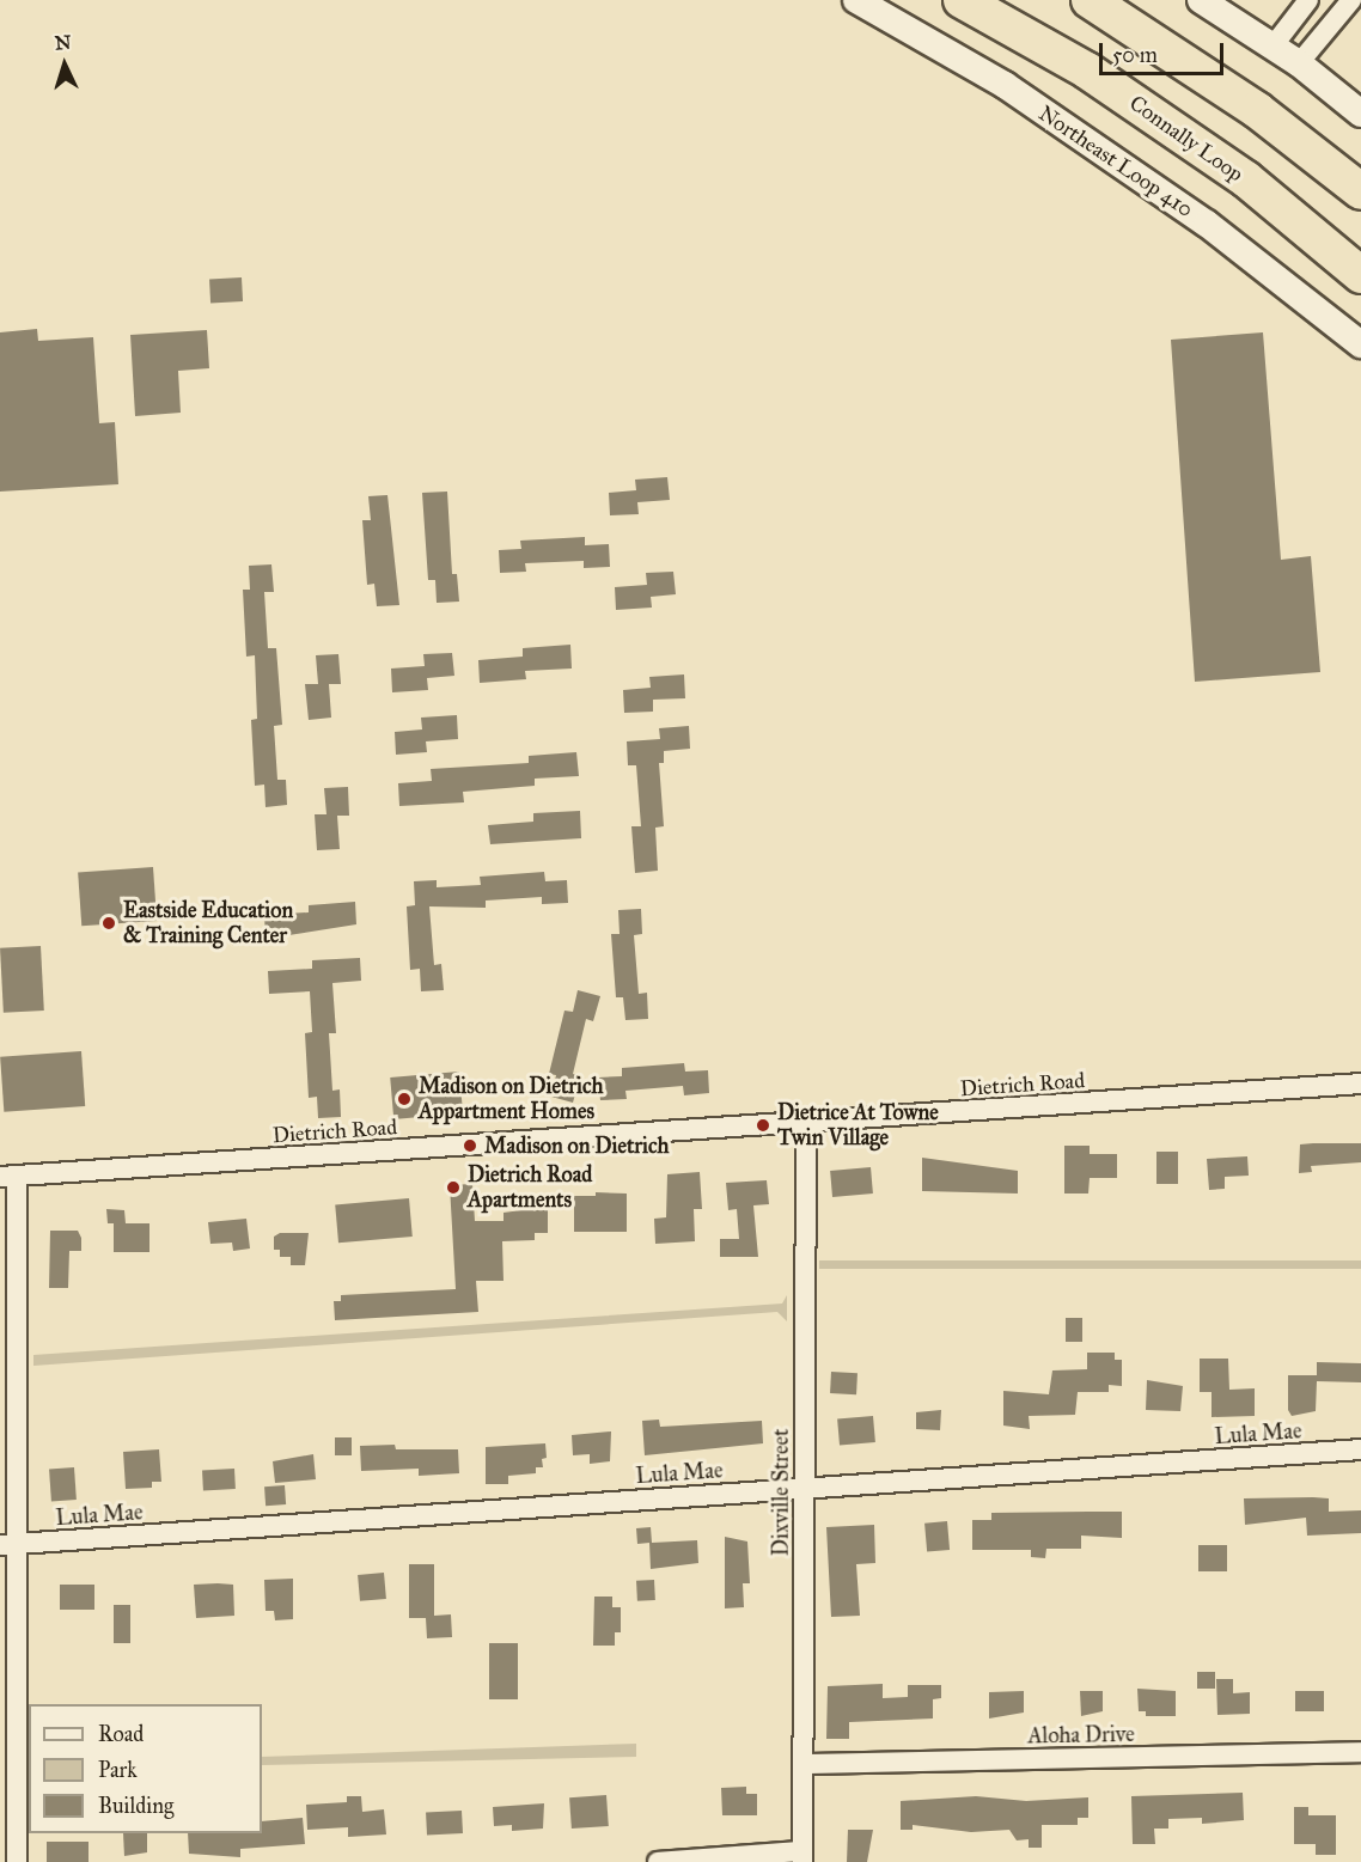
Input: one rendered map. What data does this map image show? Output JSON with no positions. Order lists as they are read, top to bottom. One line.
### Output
{"streets":{"highway":["Connally Loop"],"main road":["Northeast Loop 410"],"street":["Dietrich Road","Lula Mae","Dixville Street","Aloha Drive"]},"crossings":[["Dietrich Road","Dixville Street"],["Lula Mae","Dixville Street"],["Dixville Street","Aloha Drive"]],"places":["Eastside Education & Training Center","Madison on Dietrich Appartment Homes","Dietrice At Towne Twin Village","Madison on Dietrich","Dietrich Road Apartments"],"legend":["Road","Park","Building"],"scale_bar":"50 m","north":"top"}
